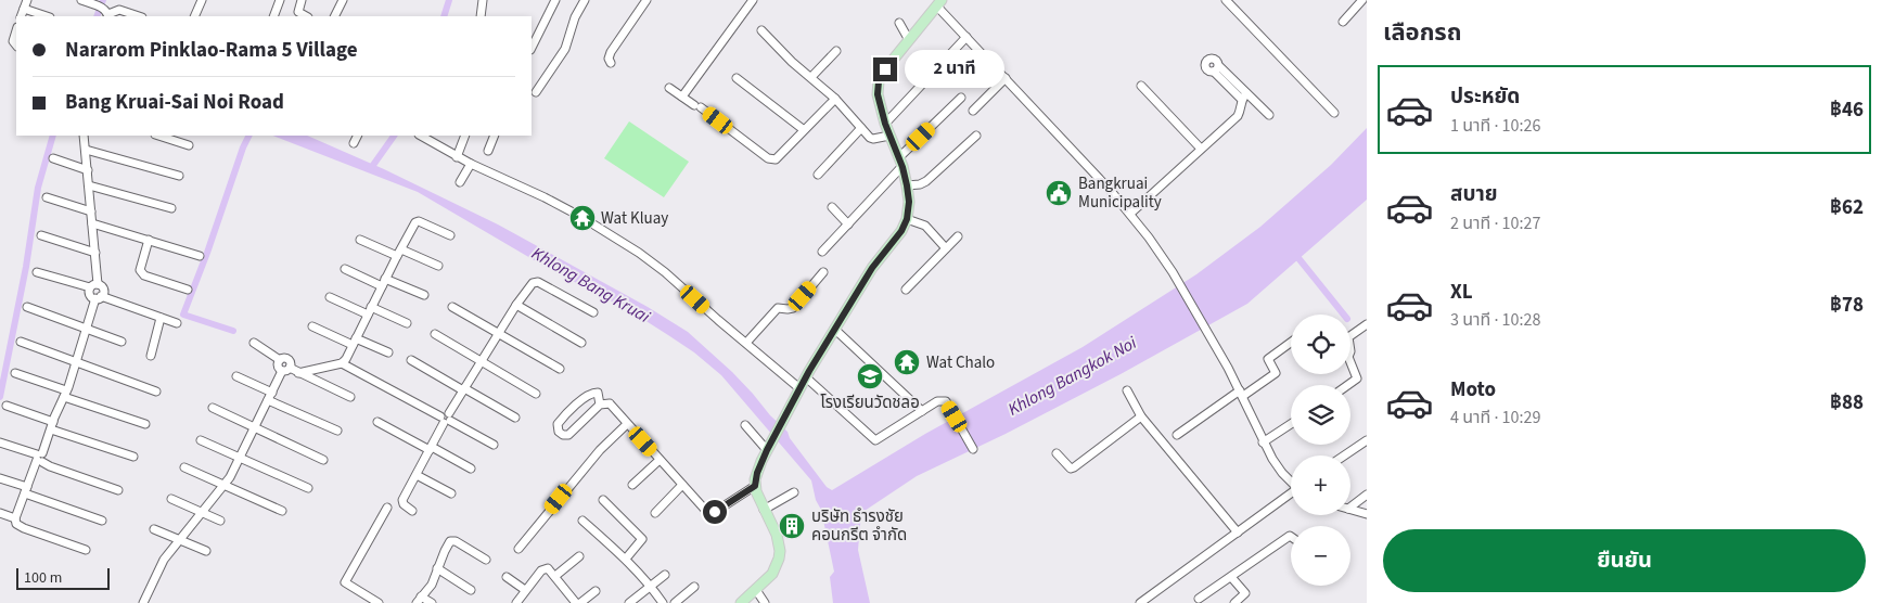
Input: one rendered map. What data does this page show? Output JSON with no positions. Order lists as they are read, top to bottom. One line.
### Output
{"water":["Khlong Bang Kruai","Khlong Bangkok Noi"],"places":{"public building":["Bangkruai Municipality"],"temple":["Wat Kluay","Wat Chalo"],"school or university":["โรงเรียนวัดชลอ"],"building":["บริษัท ธำรงชัย คอนกรีต จำกัด"]},"scale_bar":"100 m","page":{"heading":"เลือกรถ","banner":["Nararom Pinklao-Rama 5 Village","Bang Kruai-Sai Noi Road"],"bubble":"2 นาที","list":[{"name":"ประหยัด","note":"1 นาที · 10:26","value":"฿46"},{"name":"สบาย","note":"2 นาที · 10:27","value":"฿62"},{"name":"XL","note":"3 นาที · 10:28","value":"฿78"},{"name":"Moto","note":"4 นาที · 10:29","value":"฿88"}],"map_buttons":["+","−"],"buttons":"ยืนยัน","scale":"100 m"}}
